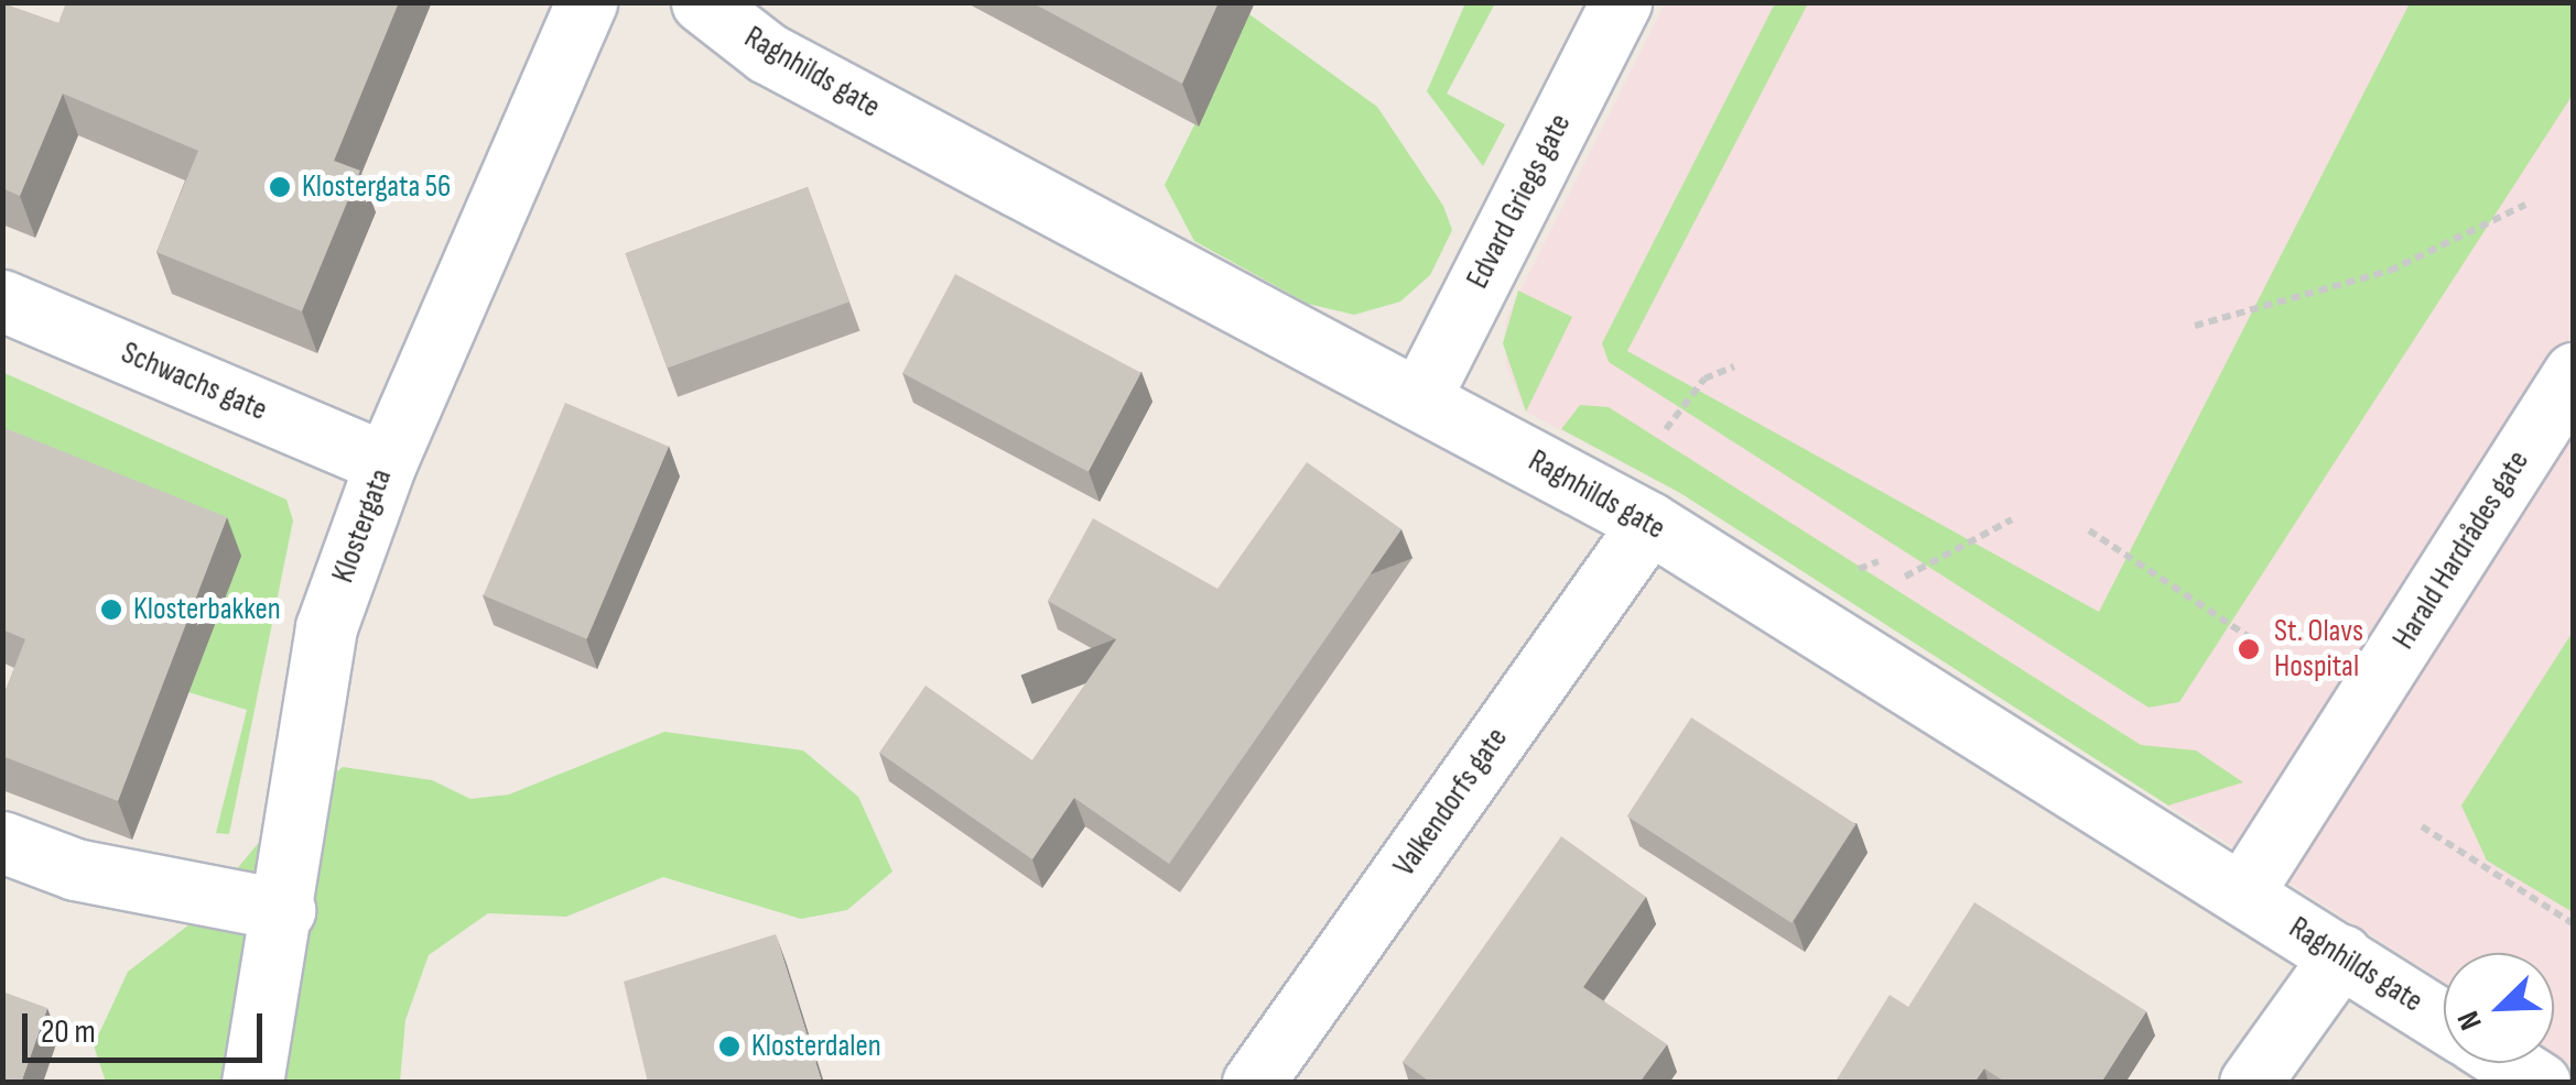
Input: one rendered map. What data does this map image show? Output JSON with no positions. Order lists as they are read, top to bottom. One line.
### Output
{"streets":{"street":["Ragnhilds gate","Edvard Griegs gate","Schwachs gate","Klostergata","Harald Hardrådes gate","Valkendorfs gate"]},"crossings":[["Ragnhilds gate","Edvard Griegs gate"],["Ragnhilds gate","Harald Hardrådes gate"],["Ragnhilds gate","Valkendorfs gate"],["Schwachs gate","Klostergata"]],"places":["Klostergata 56","Klosterbakken","St. Olavs Hospital","Klosterdalen"],"scale_bar":"20 m","north":"bottom left"}
